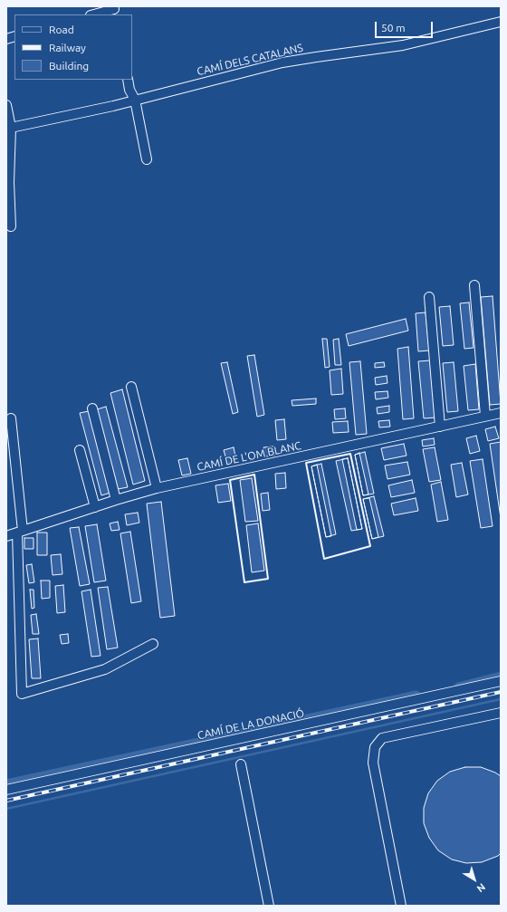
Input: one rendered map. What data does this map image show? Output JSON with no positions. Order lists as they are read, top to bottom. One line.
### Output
{"streets":{"street":["CAMÍ DELS CATALANS","CAMÍ DE L'OM BLANC","CAMÍ DE LA DONACIÓ"]},"legend":["Road","Railway","Building"],"scale_bar":"50 m","north":"bottom right"}
